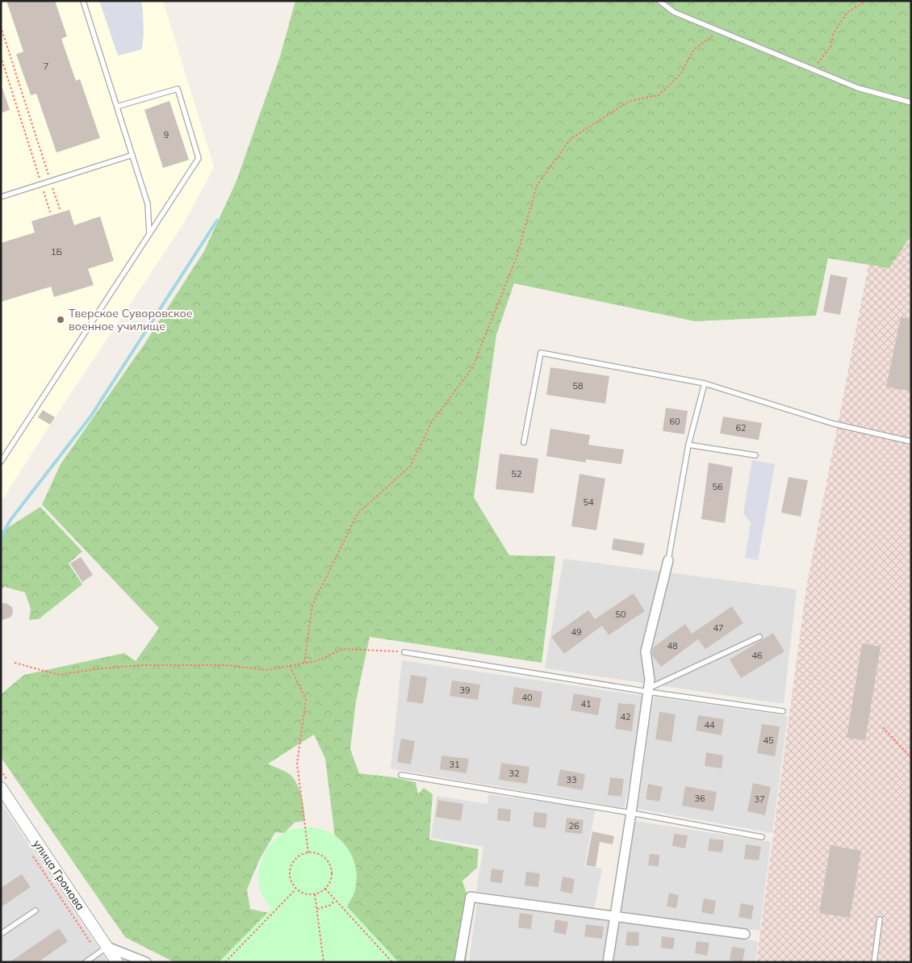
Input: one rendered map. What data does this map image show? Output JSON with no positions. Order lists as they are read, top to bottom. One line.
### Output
{"streets":{"street":["улица Громова"]},"places":["Тверское Суворовское военное училище"],"house_numbers":["7","9","1Б","58","60","62","52","56","54","50","47","49","48","46","39","40","41","42","44","45","31","32","33","36","37","26"]}
